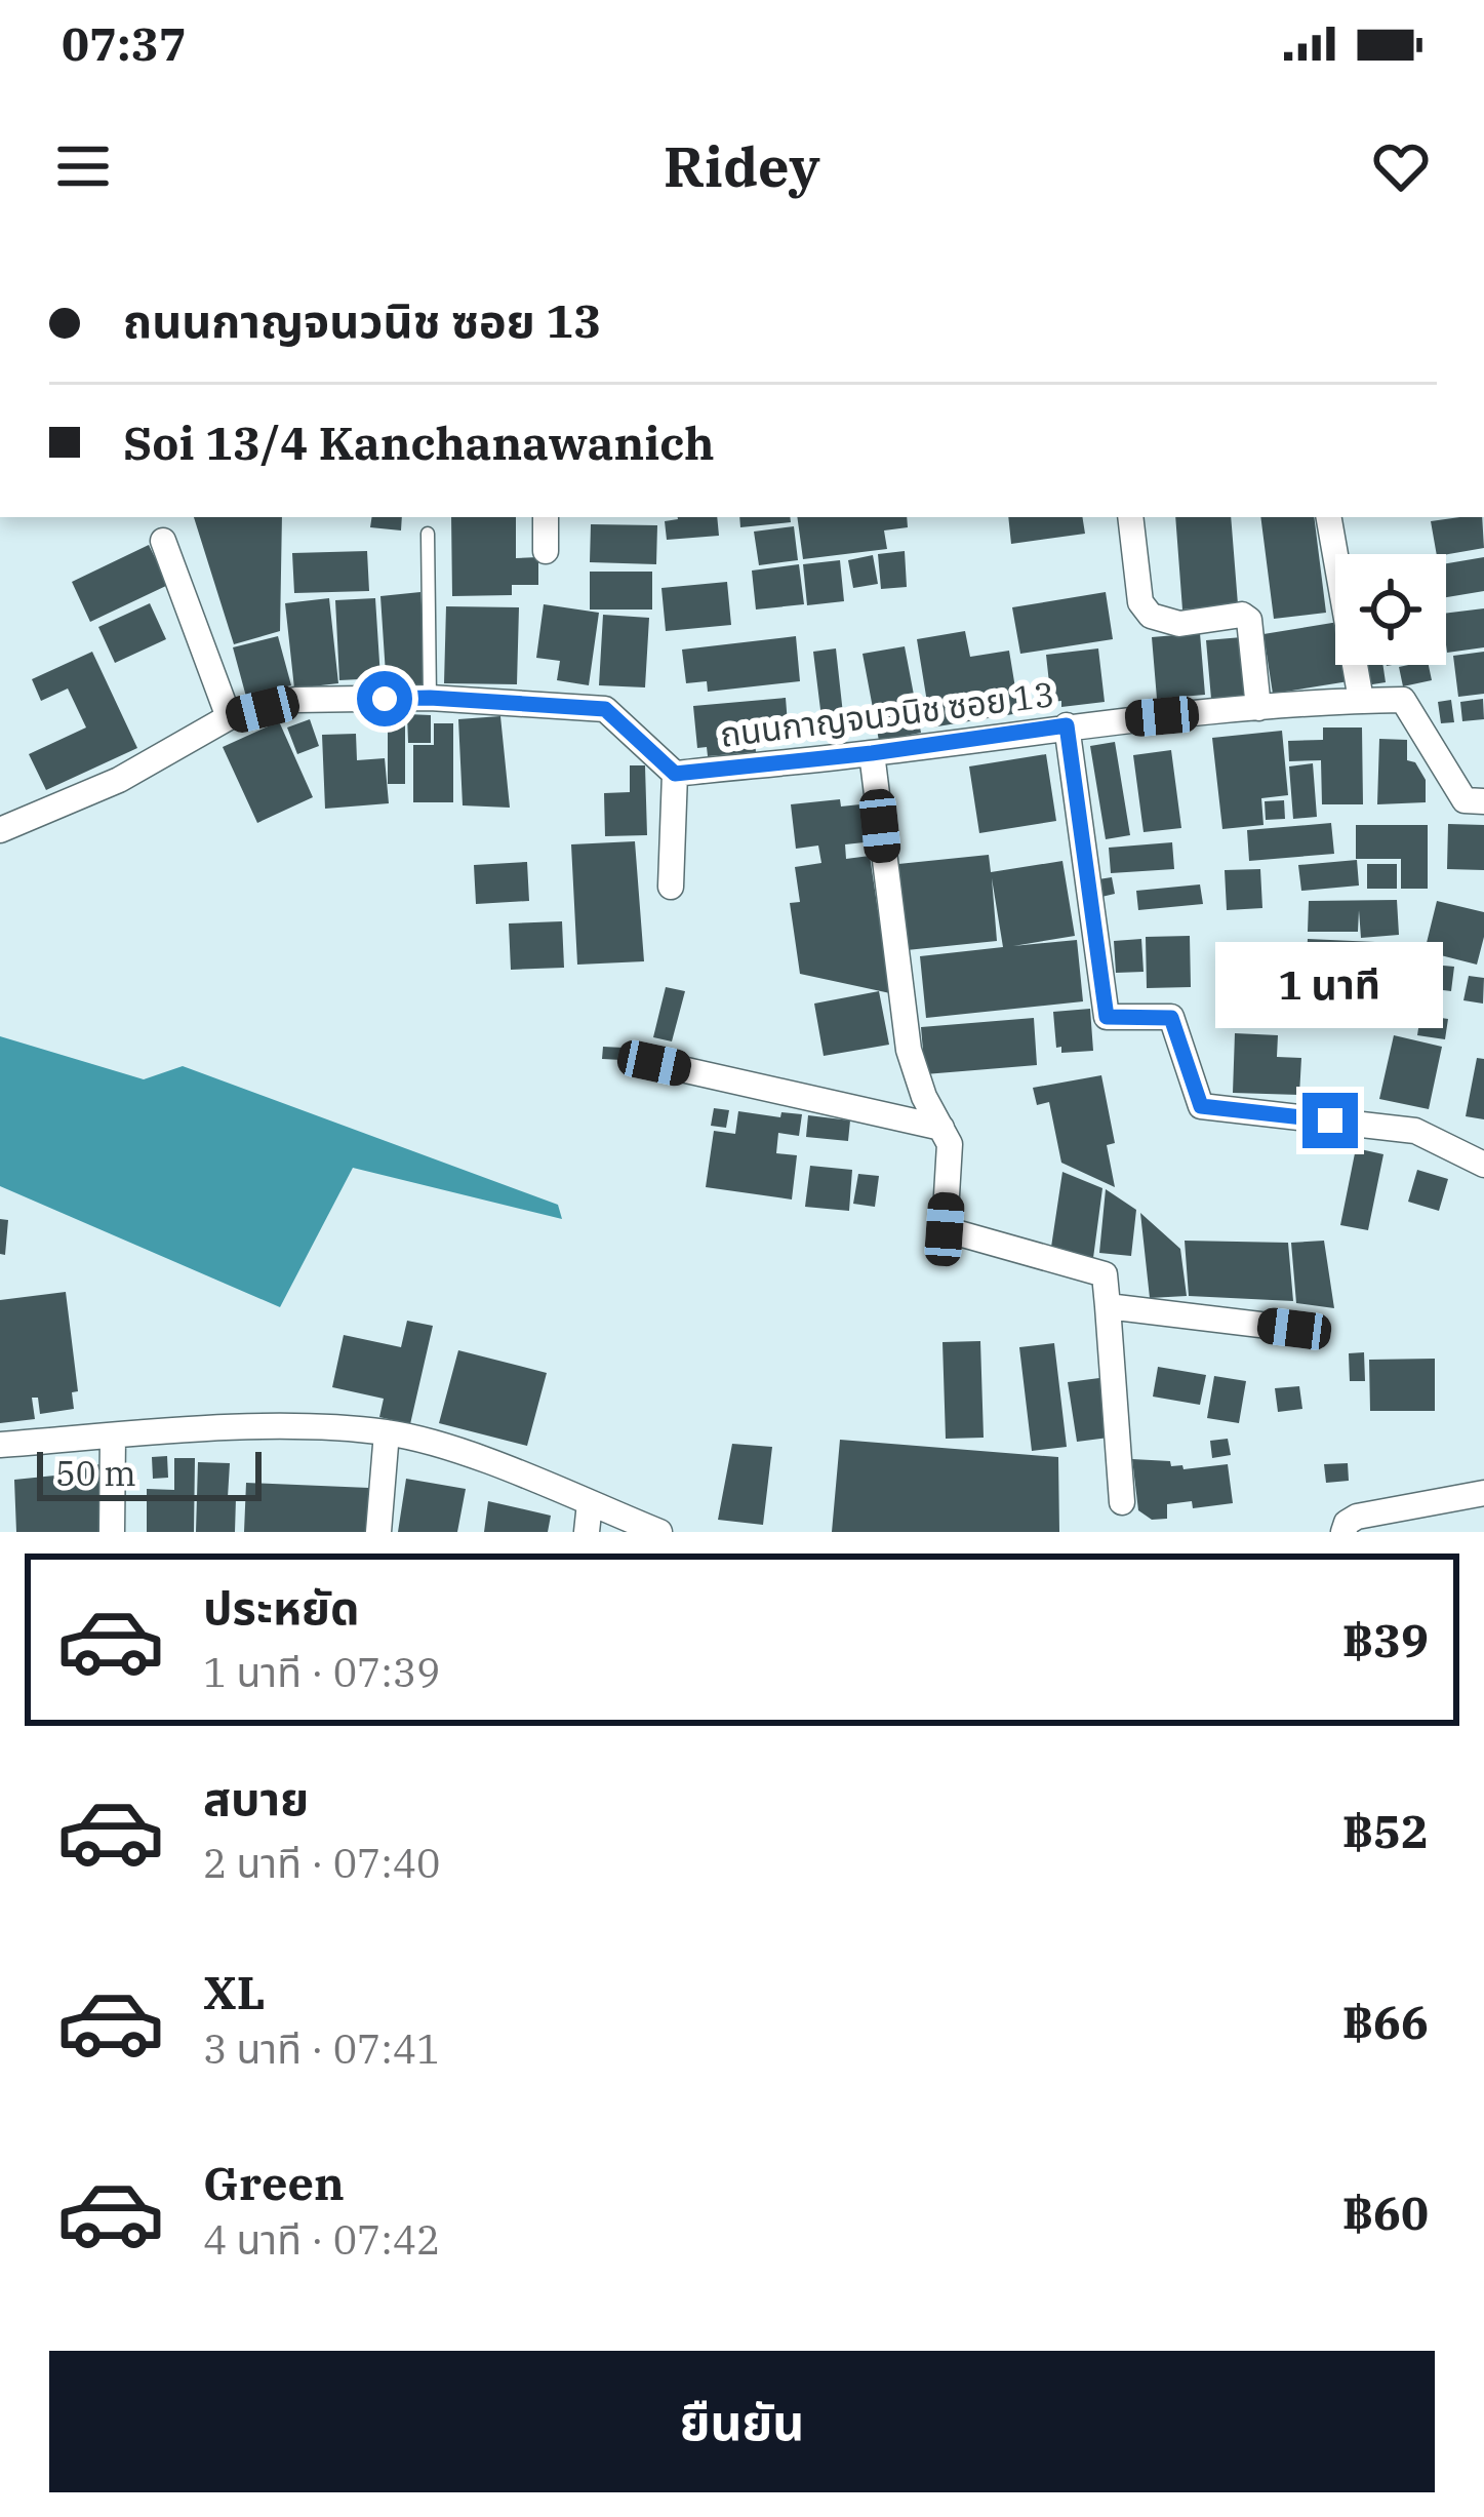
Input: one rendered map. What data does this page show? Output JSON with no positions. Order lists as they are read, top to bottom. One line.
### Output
{"streets":{"street":["ถนนกาญจนวนิช ซอย 13"]},"scale_bar":"50 m","page":{"status":"07:37","header":"Ridey","banner":["ถนนกาญจนวนิช ซอย 13","Soi 13/4 Kanchanawanich"],"bubble":"1 นาที","scale":"50 m","list":[{"name":"ประหยัด","note":"1 นาที · 07:39","value":"฿39"},{"name":"สบาย","note":"2 นาที · 07:40","value":"฿52"},{"name":"XL","note":"3 นาที · 07:41","value":"฿66"},{"name":"Green","note":"4 นาที · 07:42","value":"฿60"}],"buttons":"ยืนยัน"}}
